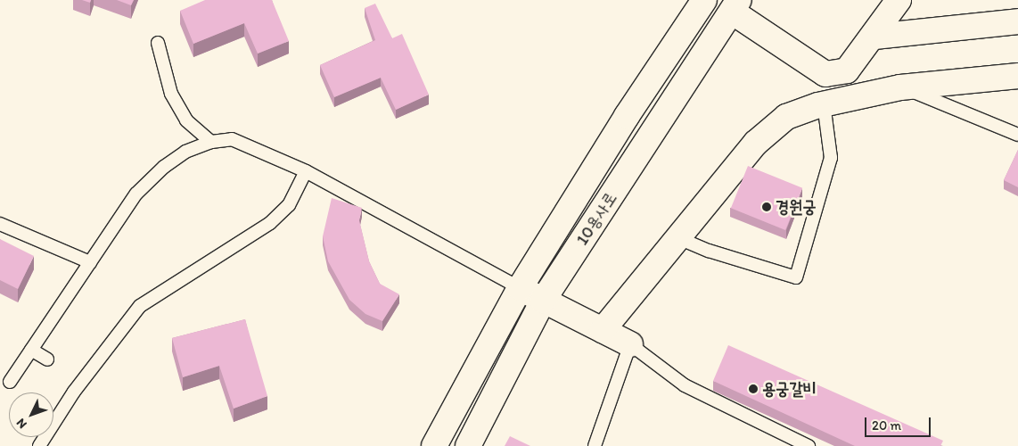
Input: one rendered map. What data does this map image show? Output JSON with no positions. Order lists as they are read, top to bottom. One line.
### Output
{"streets":{"street":["10용사로"]},"places":["경원궁","용궁갈비"],"scale_bar":"20 m","north":"bottom left"}
